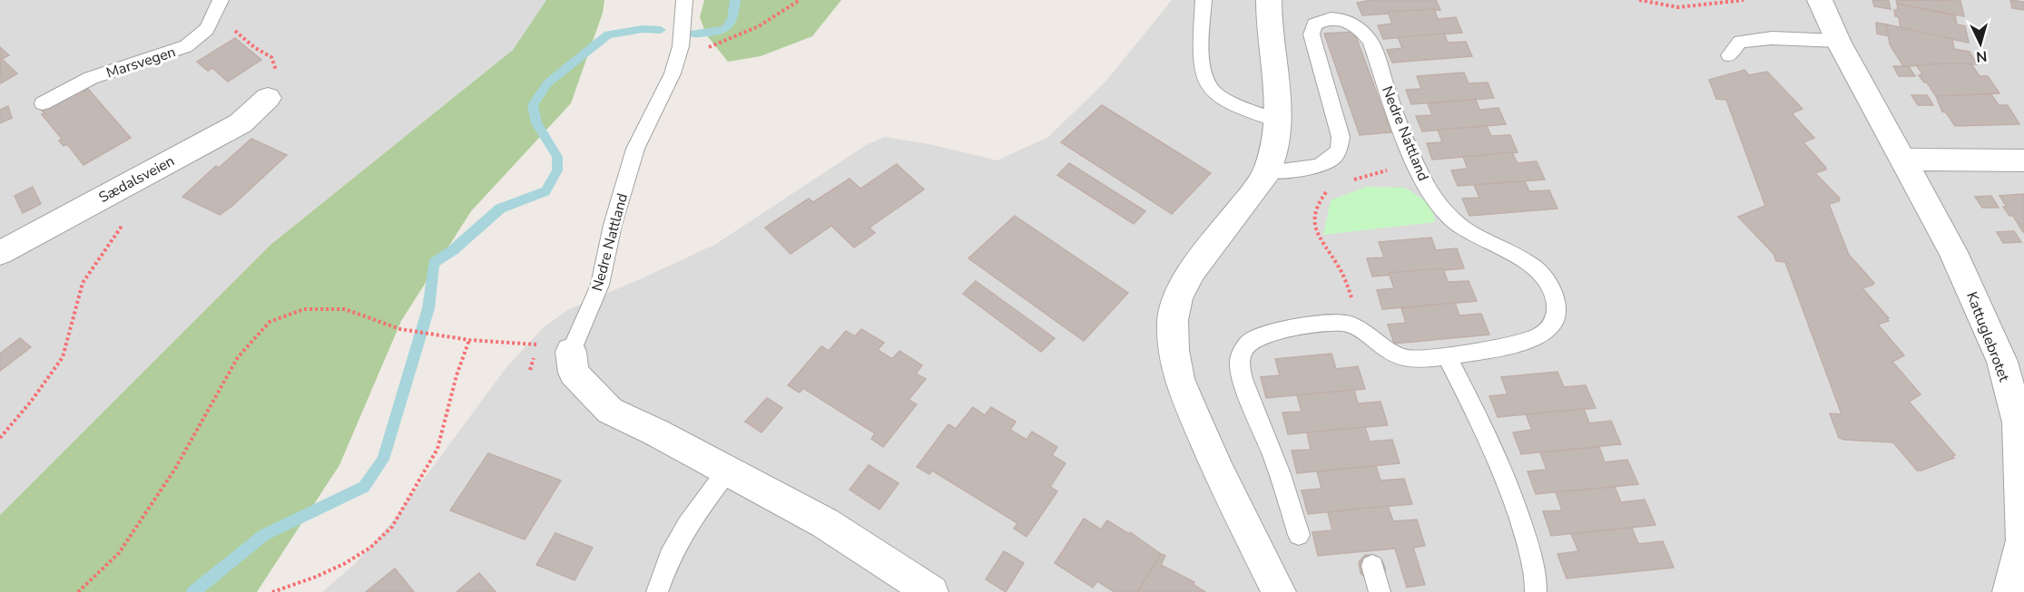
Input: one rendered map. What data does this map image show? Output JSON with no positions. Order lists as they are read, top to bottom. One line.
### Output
{"streets":{"street":["Nedre Nattland","Sædalsveien","Kattuglebrotet"],"lane":["Marsvegen"]},"north":"bottom"}
